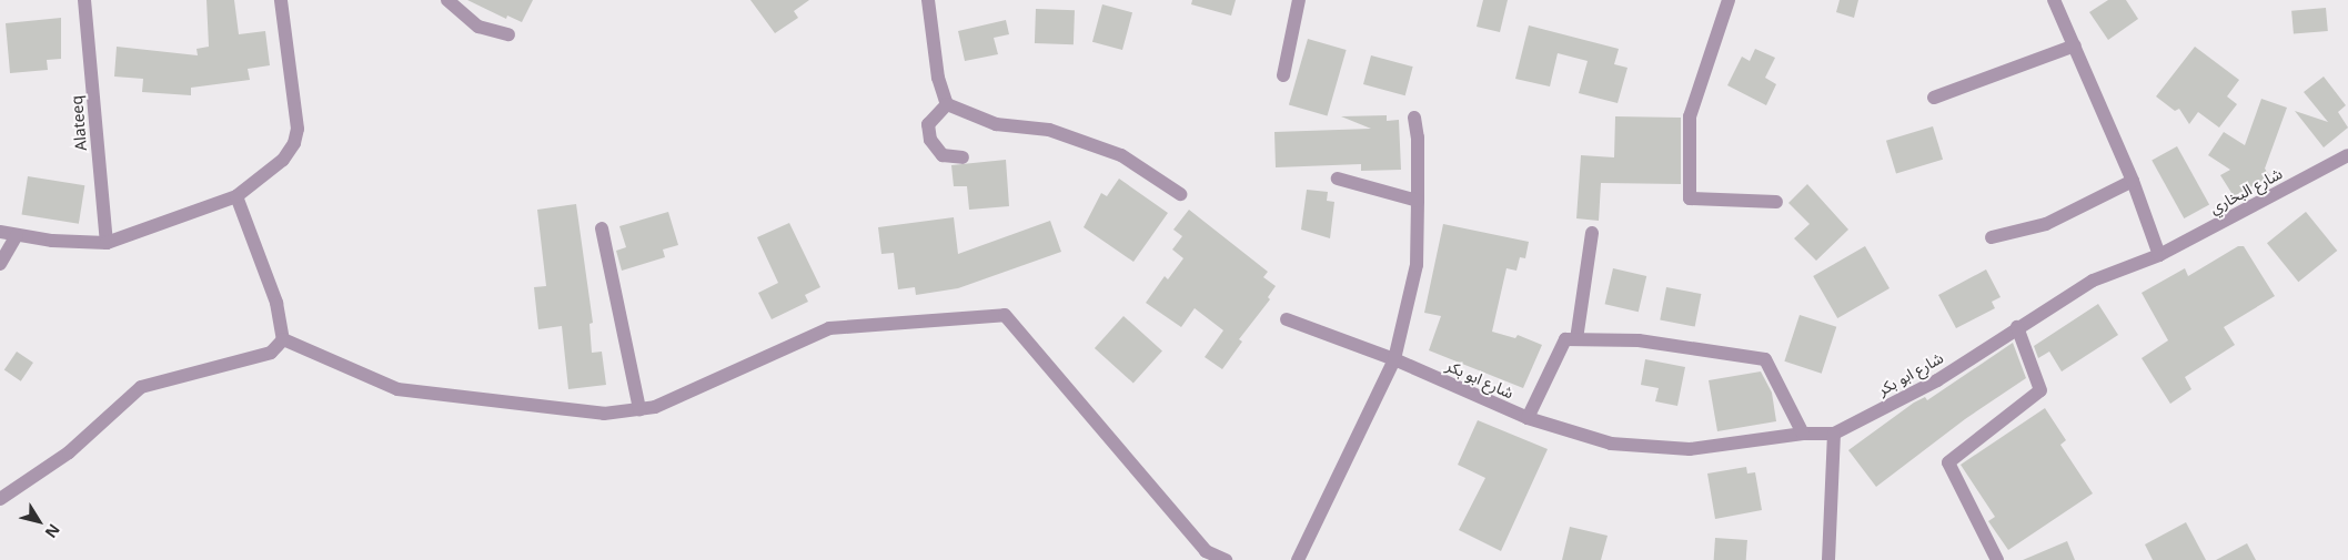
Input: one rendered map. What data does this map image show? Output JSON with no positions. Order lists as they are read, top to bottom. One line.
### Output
{"streets":{"street":["Alateeq","شارع البخاري","شارع ابو بكر"]},"crossings":[["شارع البخاري","شارع ابو بكر"]],"north":"bottom right"}
